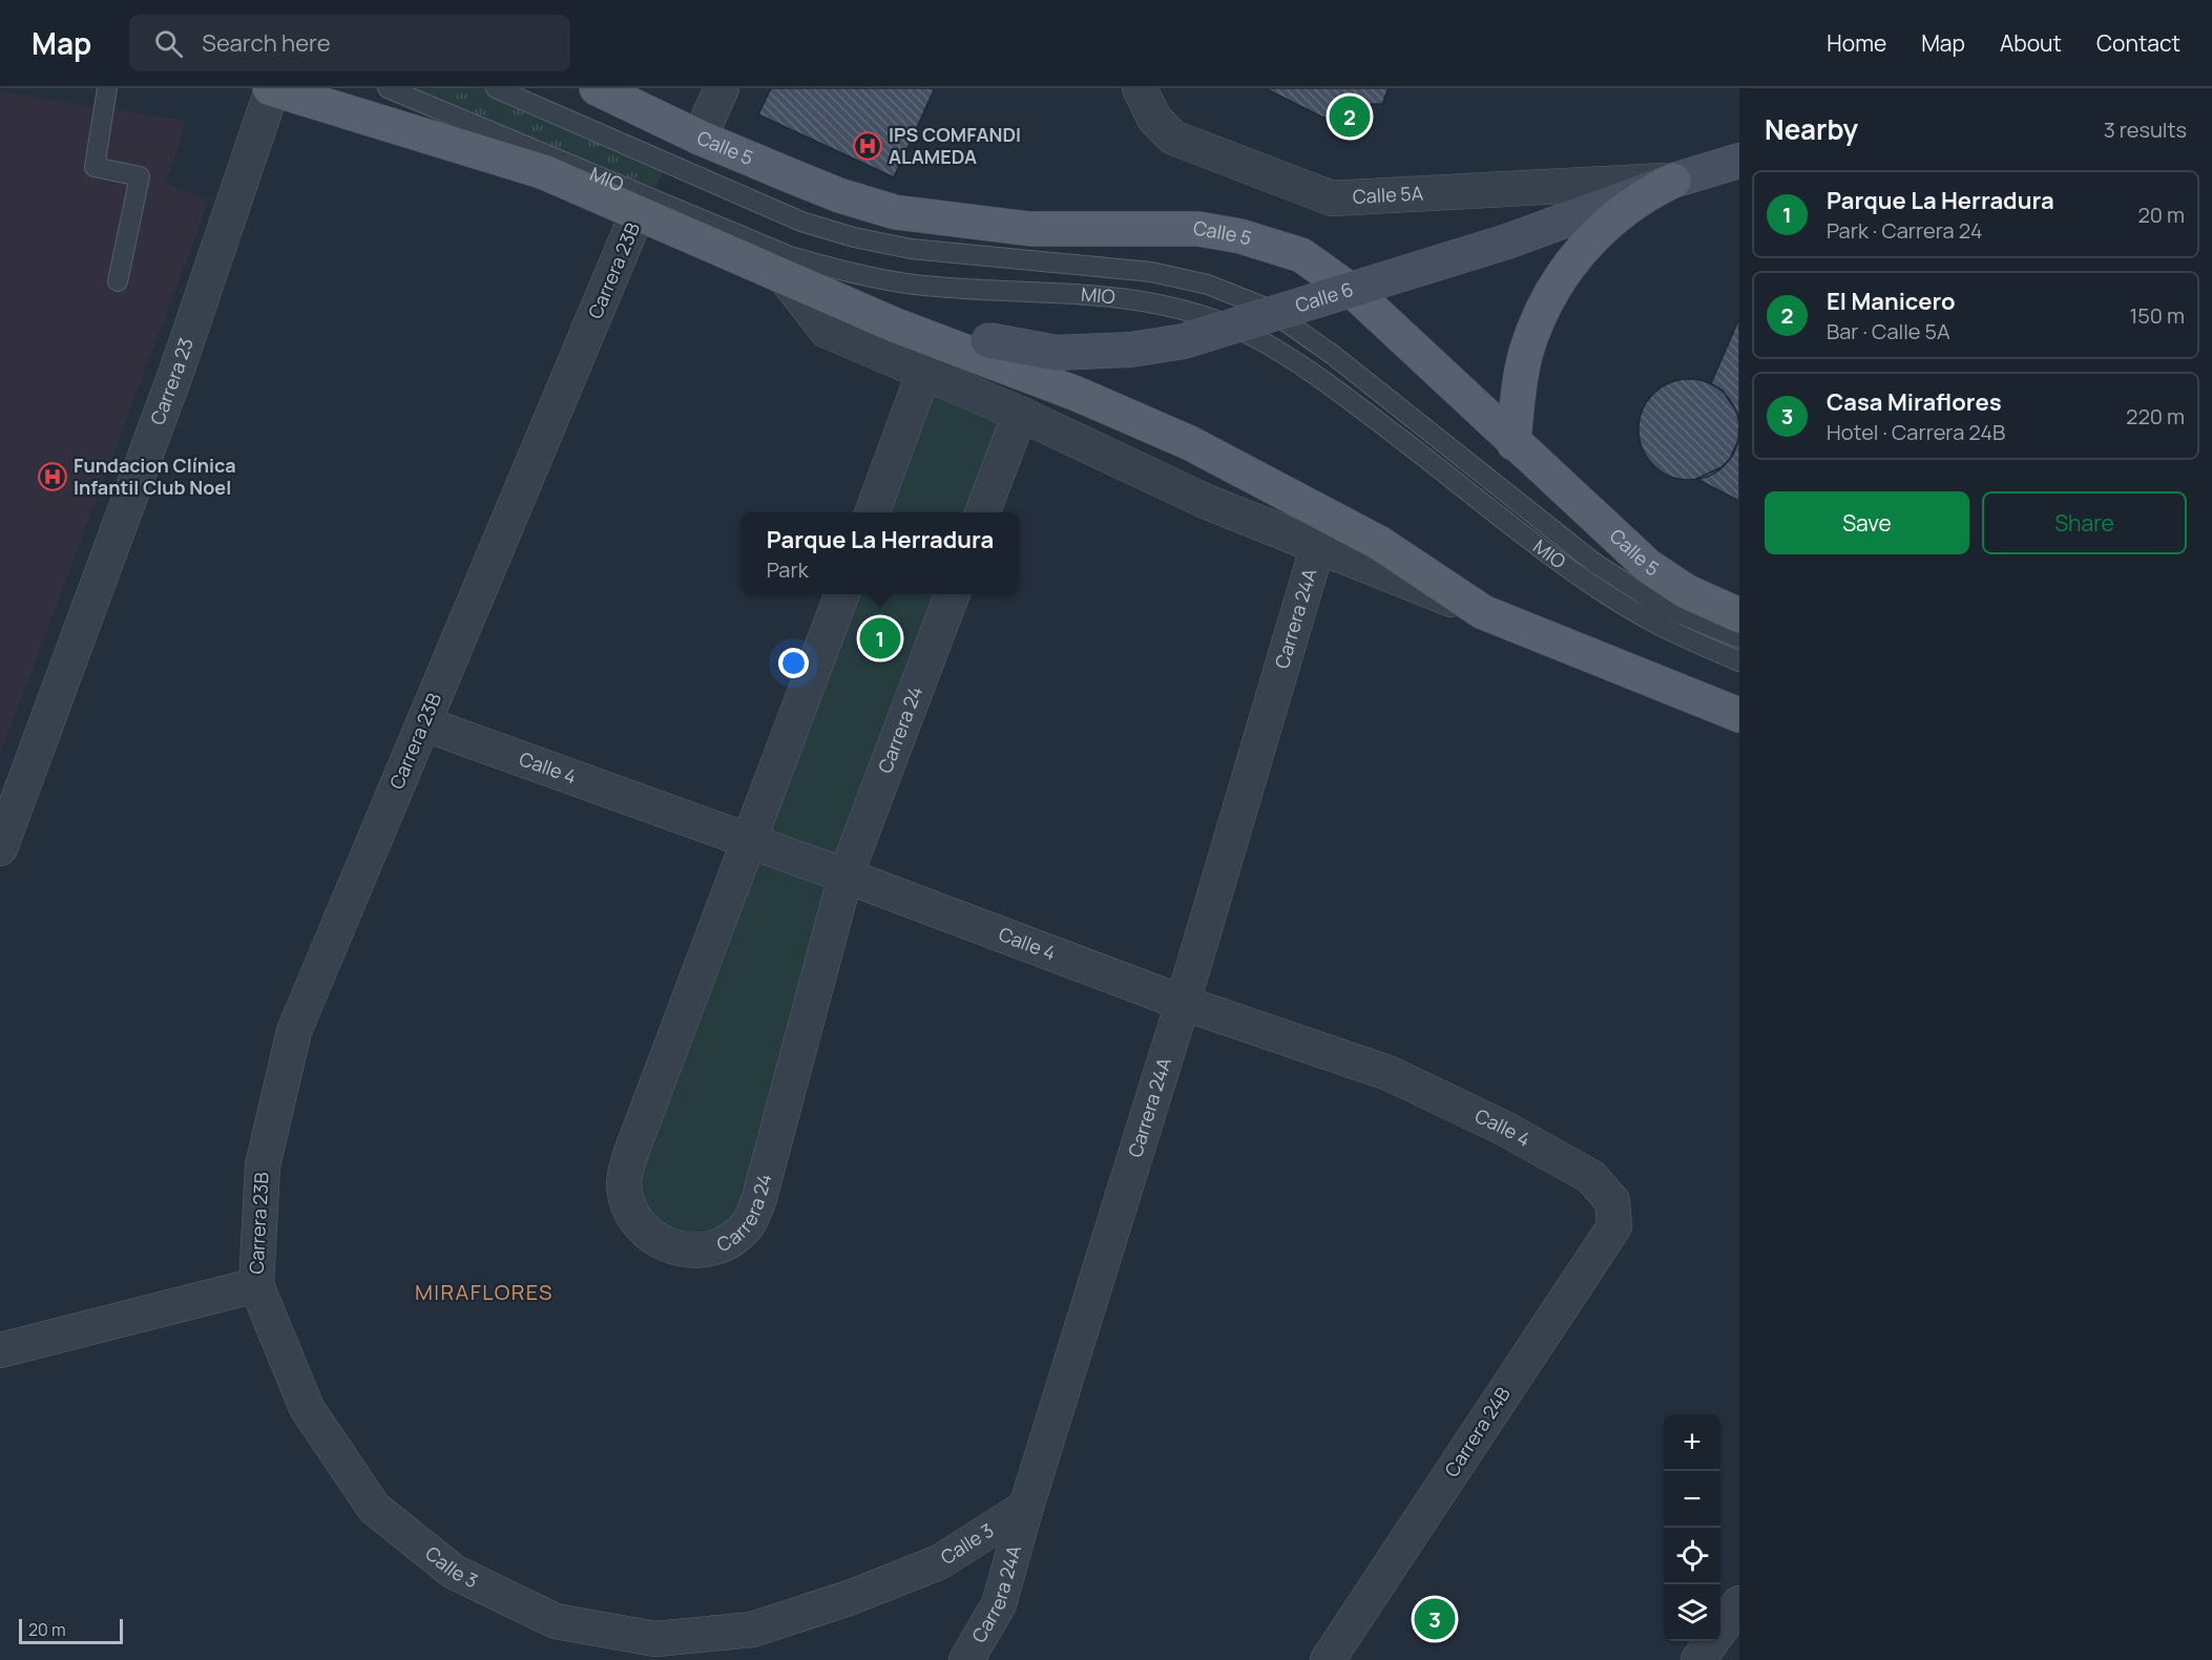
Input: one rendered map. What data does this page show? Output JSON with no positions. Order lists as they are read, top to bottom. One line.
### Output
{"streets":{"main road":["Calle 5","Calle 6"],"street":["Calle 5A","Carrera 23B","Carrera 23","Carrera 24A","Carrera 24","Calle 4","Carrera 24B","Calle 3"],"lane":["MIO"]},"crossings":[["Calle 5A","Calle 6"],["Carrera 23B","Calle 4"],["Carrera 23B","Calle 3"],["Carrera 24A","Calle 4"],["Carrera 24A","Calle 3"],["Carrera 24","Calle 4"],["Calle 4","Carrera 24B"]],"districts":["MIRAFLORES"],"places":{"hospital":["IPS COMFANDI ALAMEDA","Fundacion Clínica Infantil Club Noel"]},"scale_bar":"20 m","page":{"header":"Map","search":"Search here","nav":["Home","Map","About","Contact"],"heading":["Nearby","3 results"],"pins":["2","1","3"],"list":[{"mark":"1","name":"Parque La Herradura","note":"Park · Carrera 24","value":"20 m"},{"mark":"2","name":"El Manicero","note":"Bar · Calle 5A","value":"150 m"},{"mark":"3","name":"Casa Miraflores","note":"Hotel · Carrera 24B","value":"220 m"}],"buttons":["Save","Share"],"popup":["Parque La Herradura","Park"],"map_buttons":["+","−"],"scale":"20 m"}}
